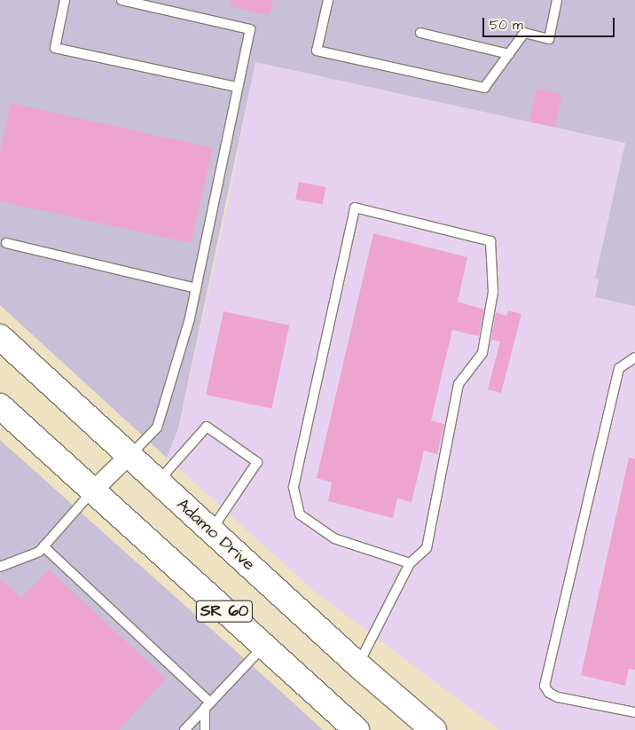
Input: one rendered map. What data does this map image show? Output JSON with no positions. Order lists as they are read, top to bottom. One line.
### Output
{"streets":{"main road":["Adamo Drive","SR 60"]},"scale_bar":"50 m"}
